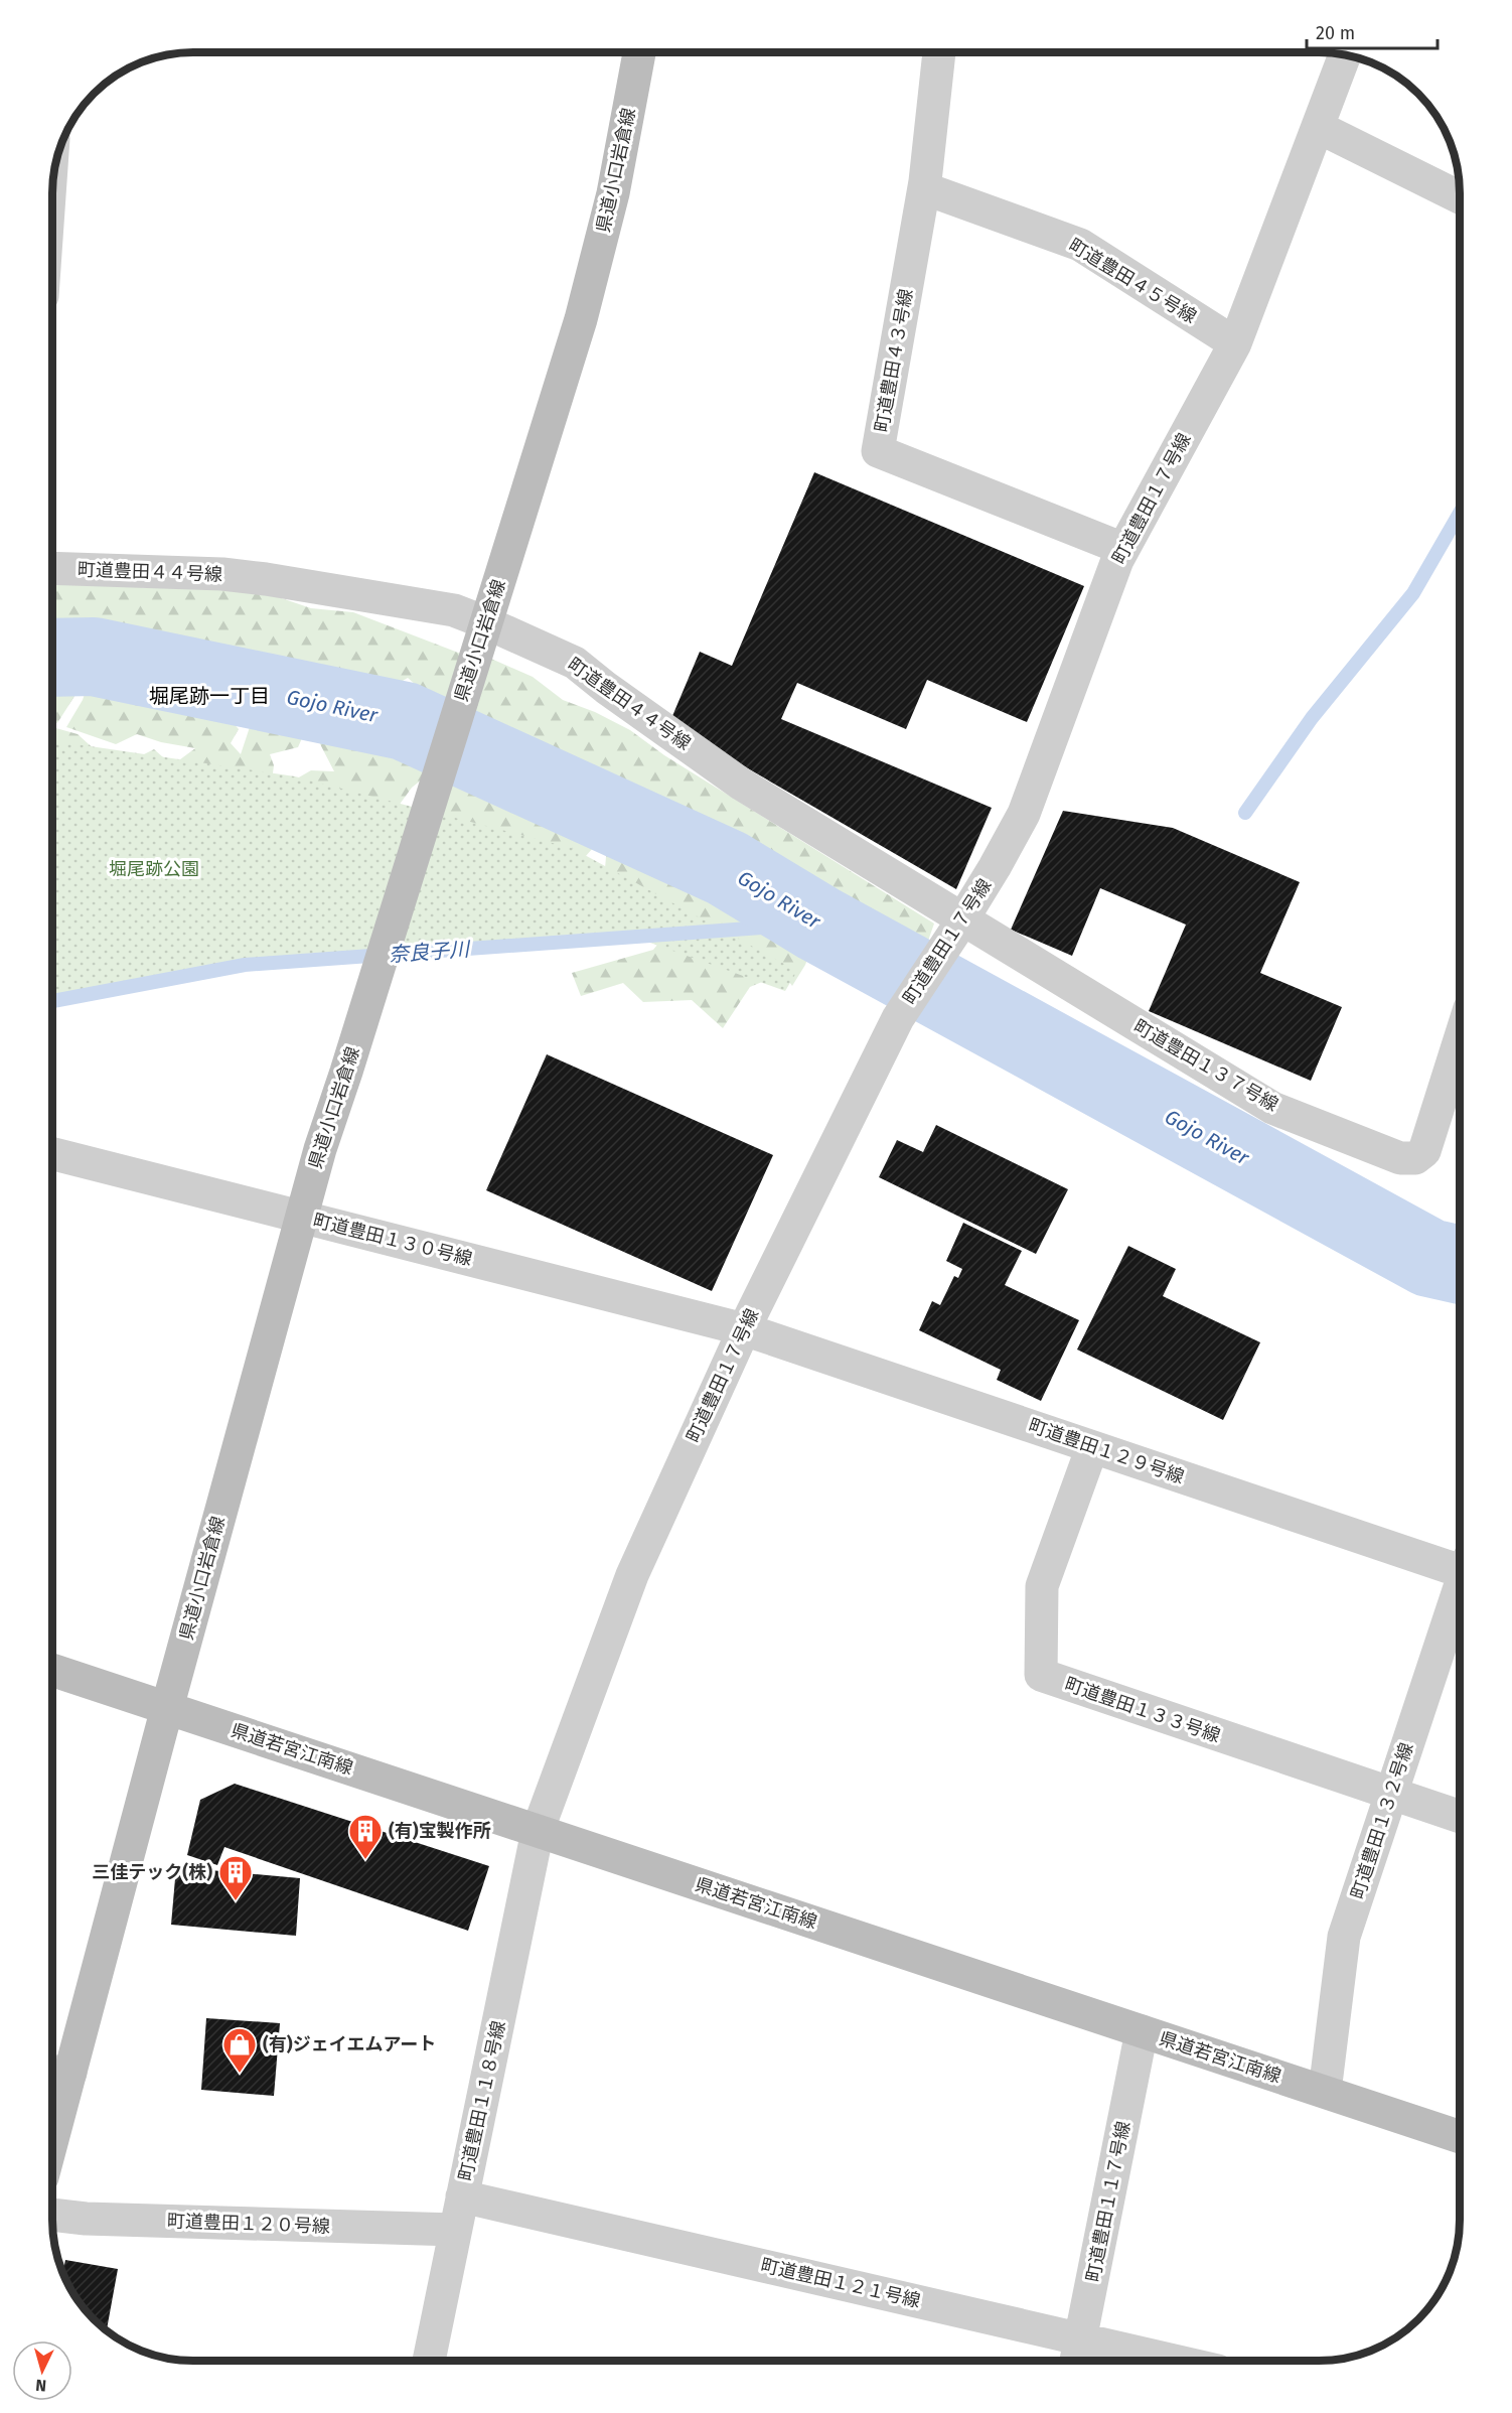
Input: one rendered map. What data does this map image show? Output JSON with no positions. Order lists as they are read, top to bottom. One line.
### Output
{"streets":{"main road":["県道小口岩倉線","県道若宮江南線"],"street":["町道豊田４５号線","町道豊田４３号線","町道豊田１７号線","町道豊田４４号線","町道豊田１３７号線","町道豊田１３０号線","町道豊田１２９号線","町道豊田１３３号線","町道豊田１３２号線","町道豊田１１８号線","町道豊田１１７号線","町道豊田１２０号線","町道豊田１２１号線"]},"crossings":[["県道小口岩倉線","町道豊田４４号線"],["県道小口岩倉線","町道豊田１３０号線"],["県道小口岩倉線","県道若宮江南線"],["町道豊田４５号線","町道豊田４３号線"],["町道豊田４５号線","町道豊田１７号線"],["町道豊田４３号線","町道豊田１７号線"],["町道豊田１７号線","町道豊田４４号線"],["町道豊田１７号線","町道豊田１３７号線"],["町道豊田１７号線","町道豊田１３０号線"],["町道豊田１７号線","町道豊田１２９号線"],["町道豊田１７号線","県道若宮江南線"],["町道豊田１７号線","町道豊田１１８号線"],["町道豊田４４号線","町道豊田１３７号線"],["町道豊田１３０号線","町道豊田１２９号線"],["町道豊田１２９号線","町道豊田１３３号線"],["町道豊田１３３号線","町道豊田１３２号線"],["県道若宮江南線","町道豊田１３２号線"],["県道若宮江南線","町道豊田１１８号線"],["県道若宮江南線","町道豊田１１７号線"],["町道豊田１１８号線","町道豊田１２０号線"],["町道豊田１１８号線","町道豊田１２１号線"],["町道豊田１１７号線","町道豊田１２１号線"]],"districts":["堀尾跡一丁目"],"water":["Gojo River","奈良子川"],"parks":["堀尾跡公園"],"places":{"building":["(有)宝製作所","三佳テック(株)"],"shop":["(有)ジェイエムアート"]},"scale_bar":"20 m","north":"bottom"}
